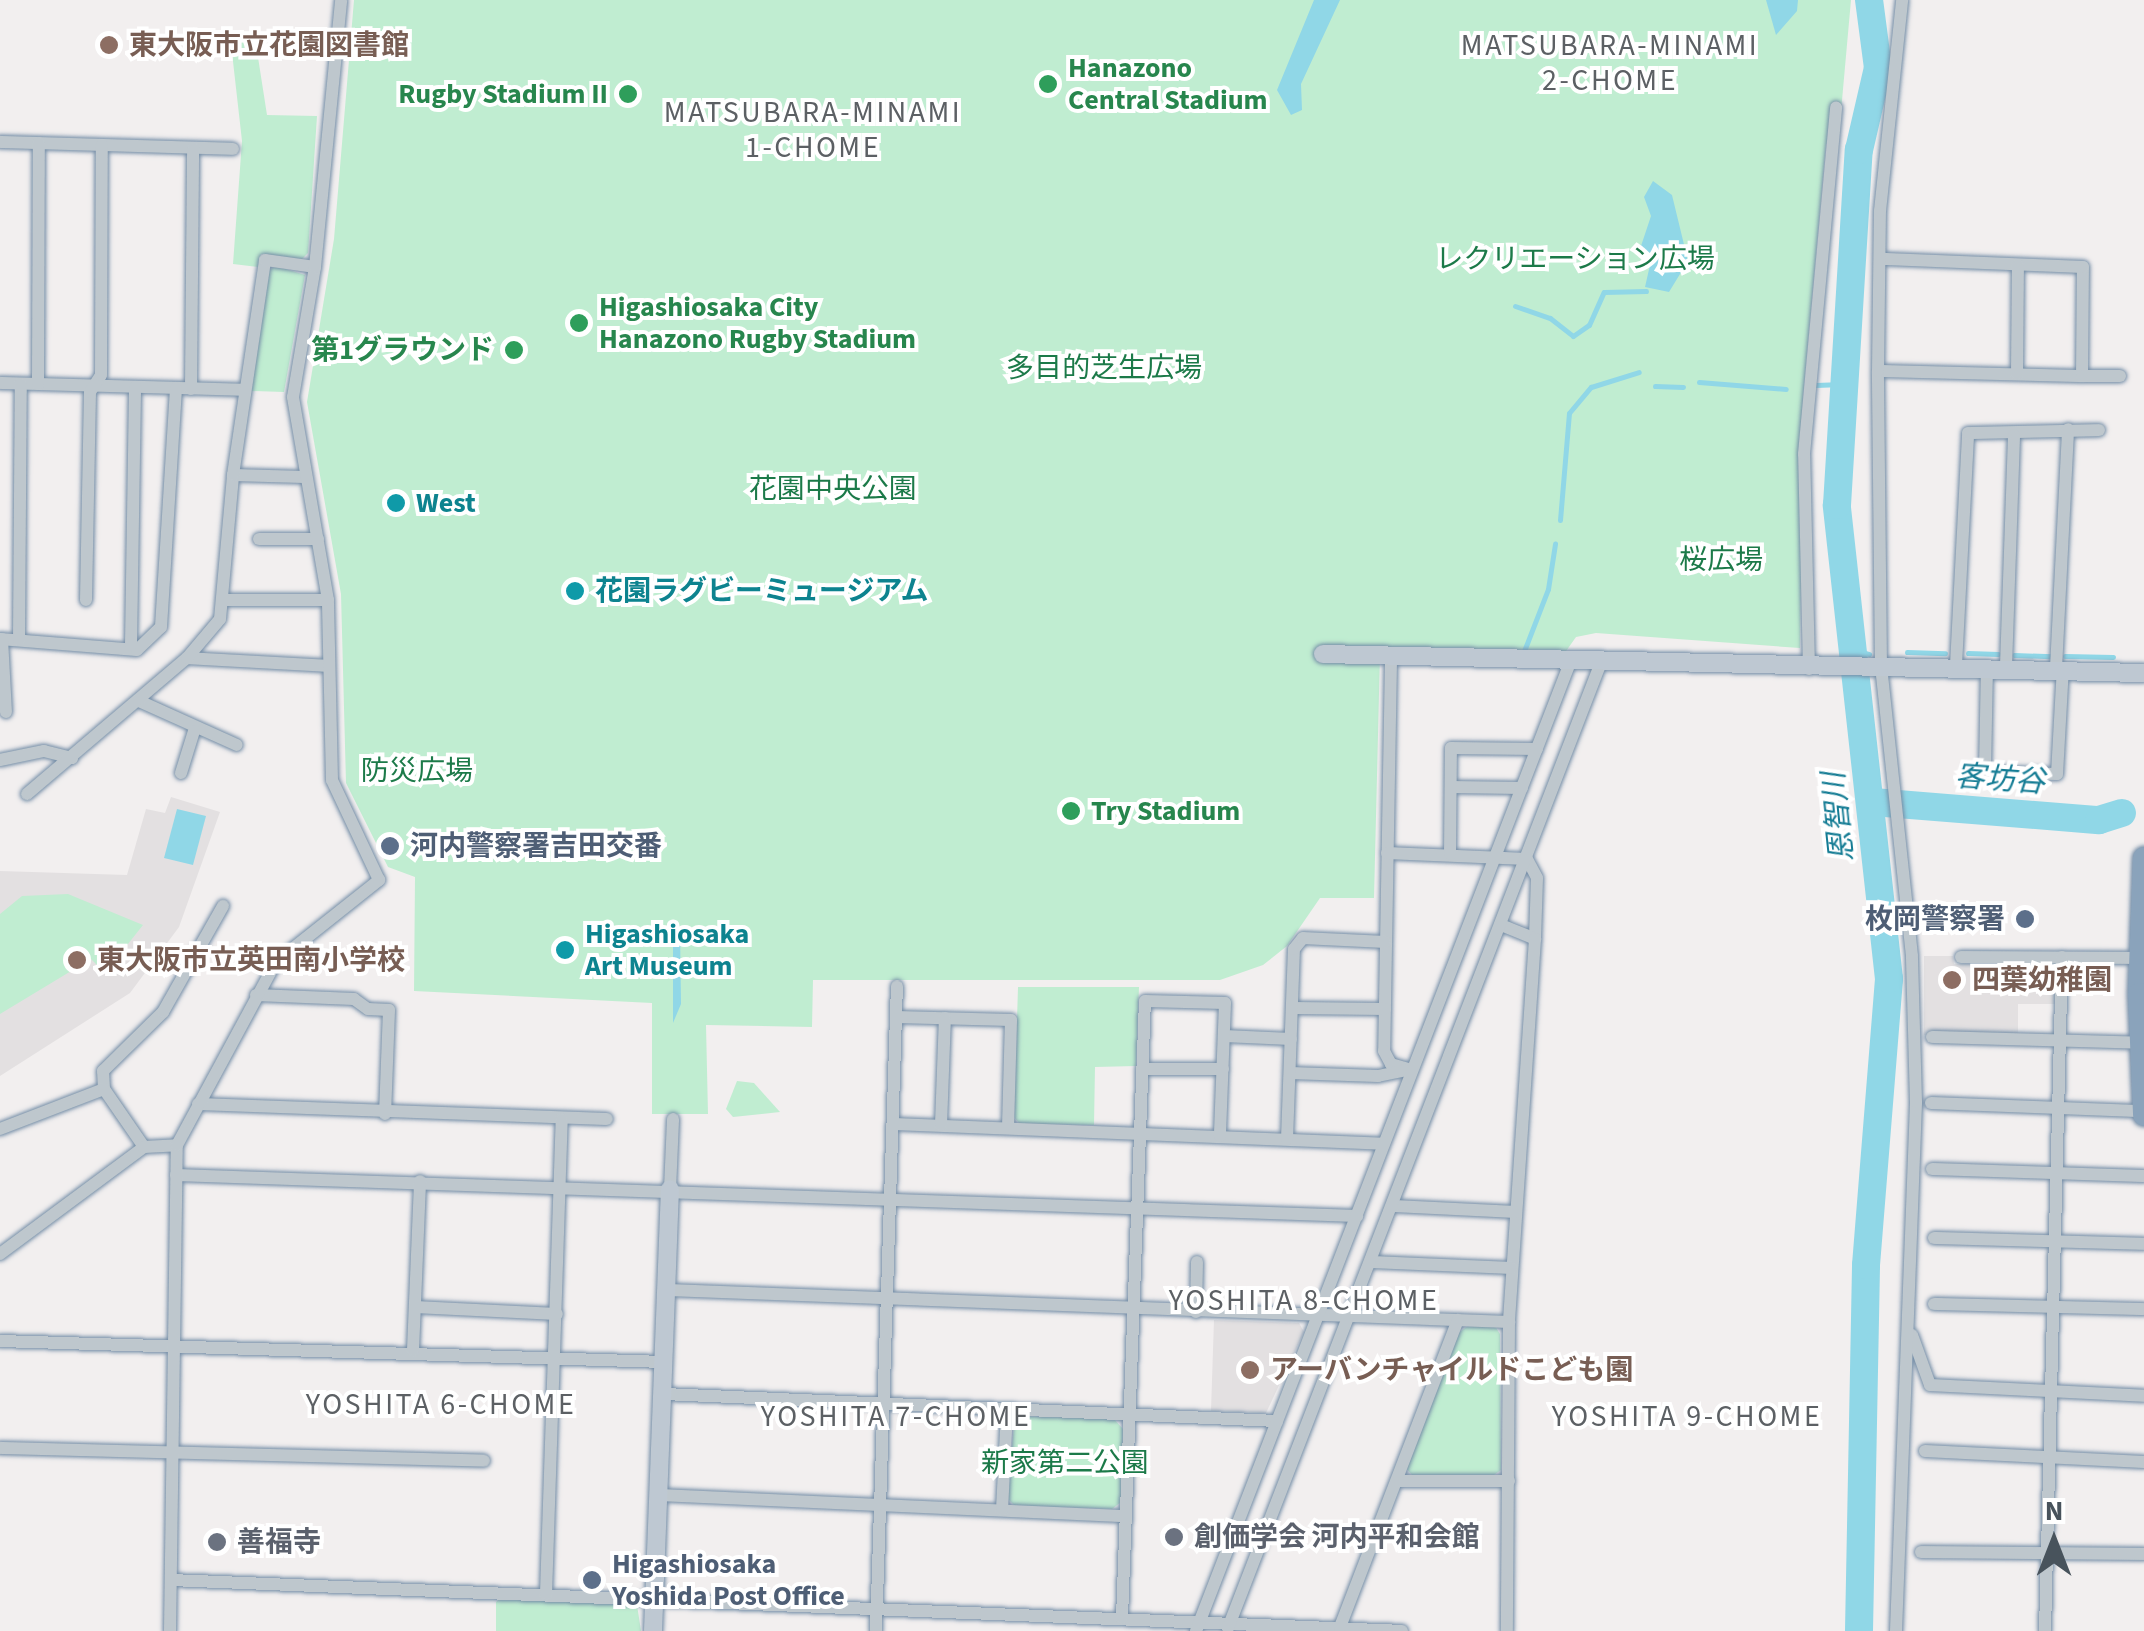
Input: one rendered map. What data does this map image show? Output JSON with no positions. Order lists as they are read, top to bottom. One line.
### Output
{"districts":["MATSUBARA-MINAMI 2-CHOME","MATSUBARA-MINAMI 1-CHOME","YOSHITA 8-CHOME","YOSHITA 6-CHOME","YOSHITA 7-CHOME","YOSHITA 9-CHOME"],"water":["客坊谷","恩智川"],"parks":["レクリエーション広場","多目的芝生広場","花園中央公園","桜広場","防災広場","新家第二公園"],"places":["東大阪市立花園図書館","Hanazono Central Stadium","Rugby Stadium II","Higashiosaka City Hanazono Rugby Stadium","第1グラウンド","West","花園ラグビーミュージアム","Try Stadium","河内警察署吉田交番","枚岡警察署","Higashiosaka Art Museum","東大阪市立英田南小学校","四葉幼稚園","アーバンチャイルドこども園","創価学会 河内平和会館","善福寺","Higashiosaka Yoshida Post Office"],"north":"top"}
